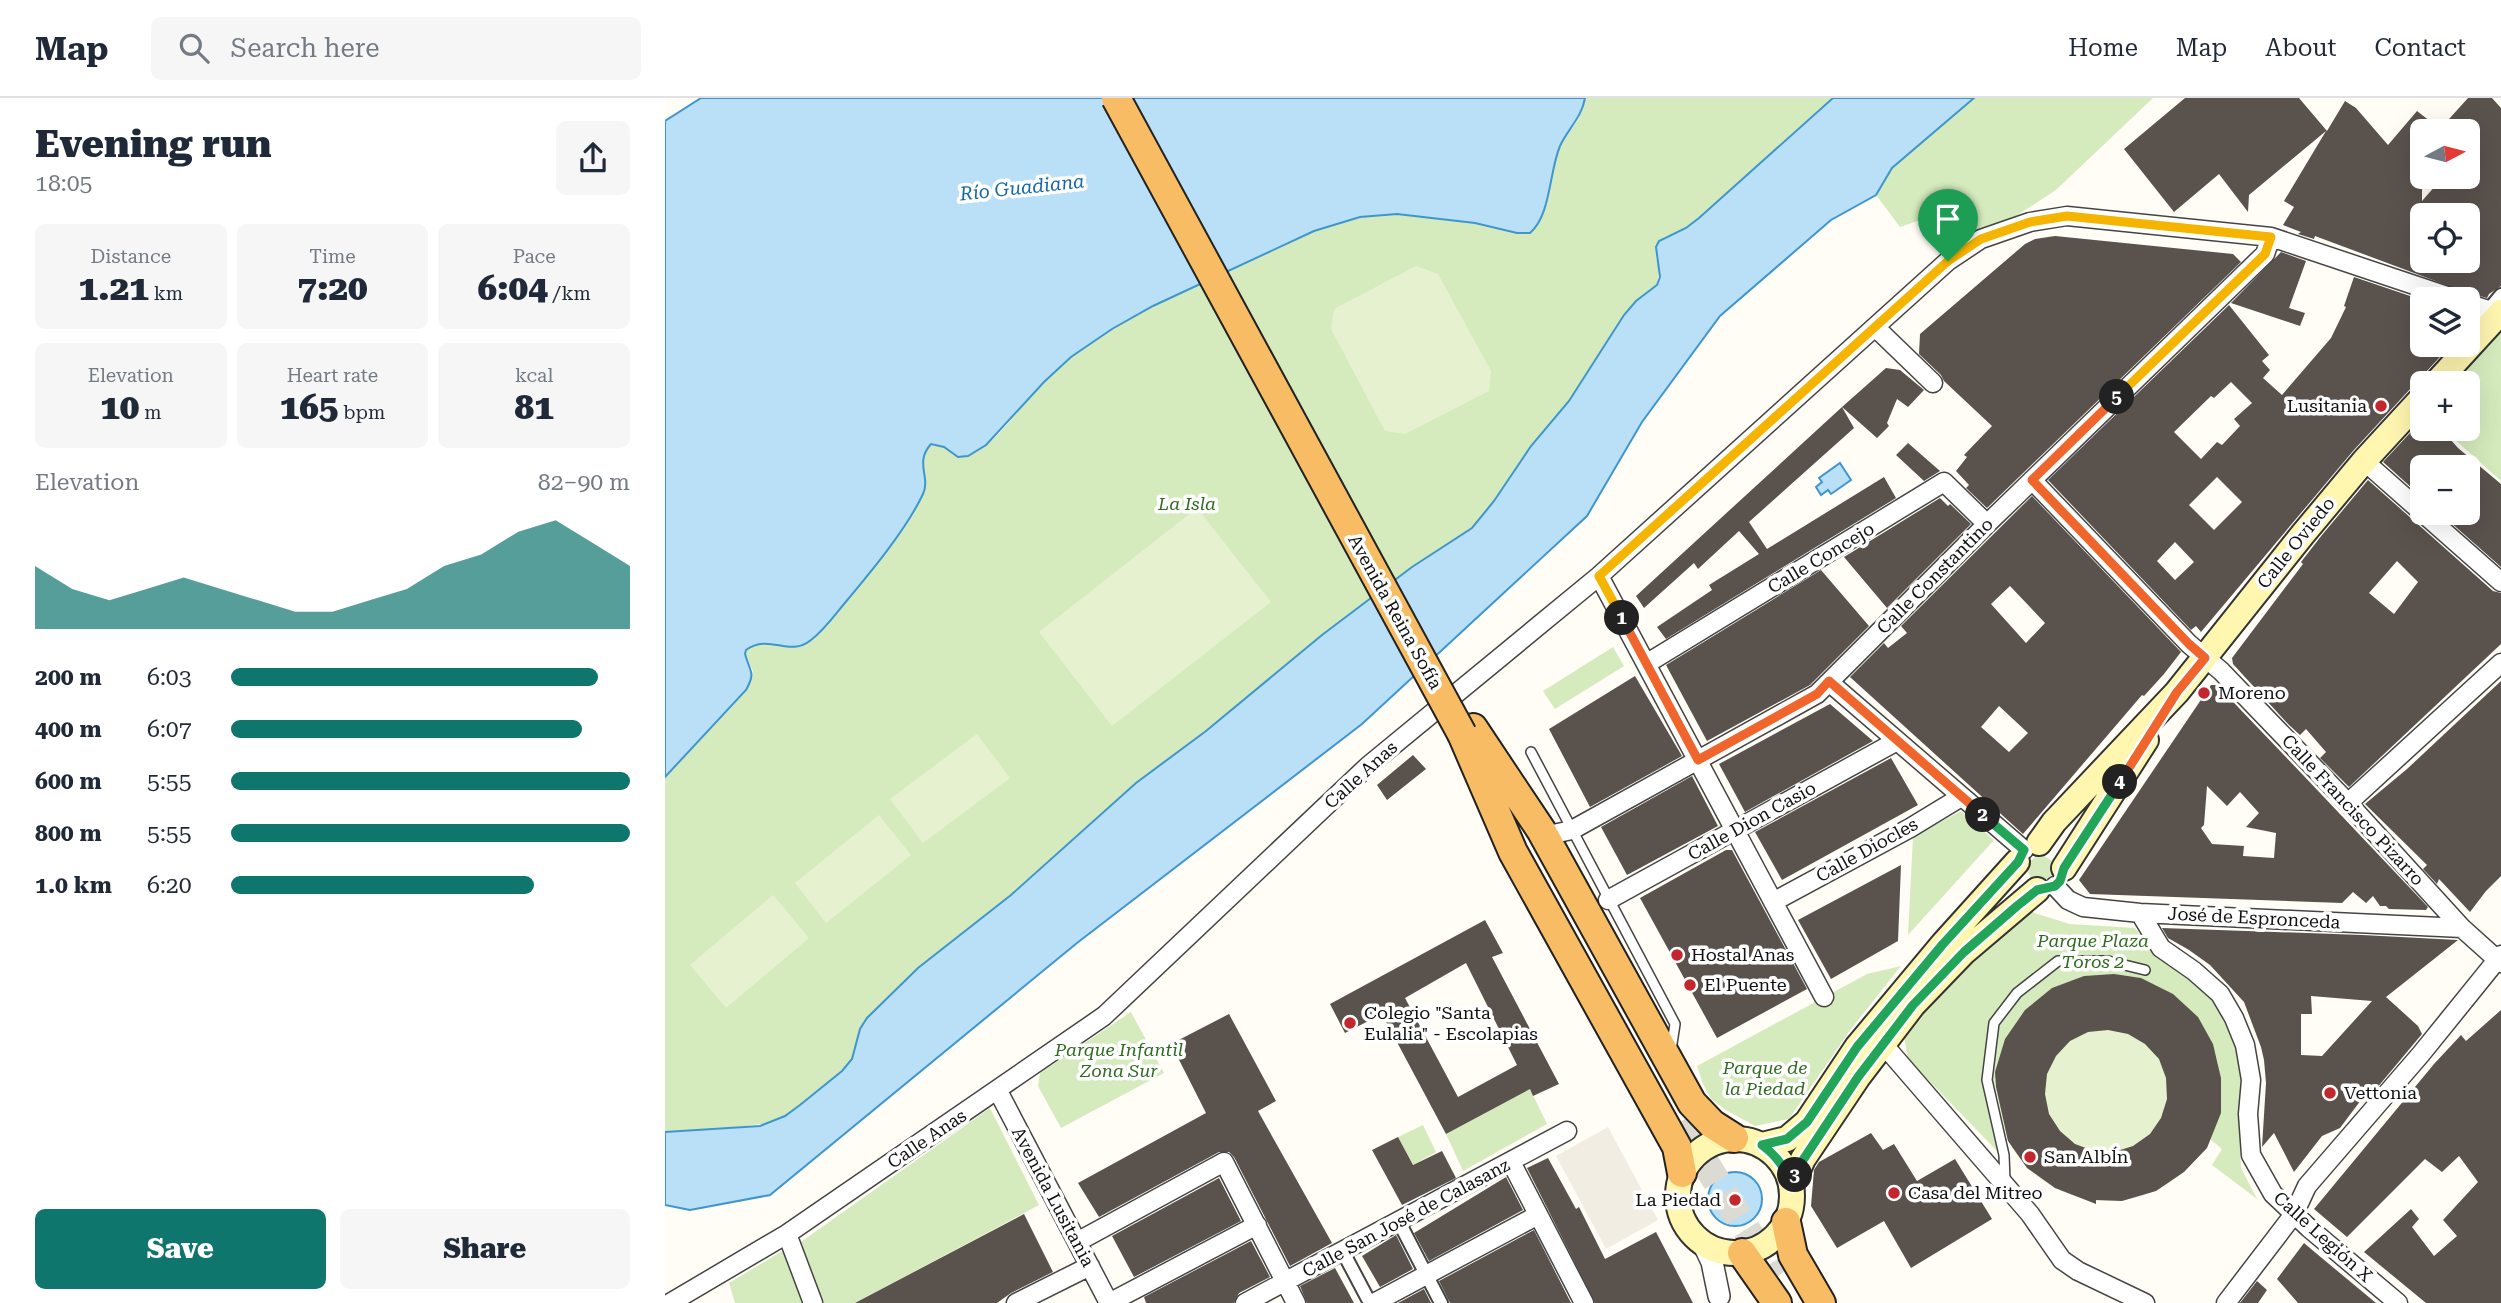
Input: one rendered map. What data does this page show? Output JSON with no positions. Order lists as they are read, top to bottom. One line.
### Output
{"streets":{"highway":["Avenida Reina Sofía"],"main road":["Calle Oviedo"],"street":["Calle Concejo","Calle Constantino","Calle Anas","Calle Francisco Pizarro","Calle Dion Casio","Calle Diocles","José de Espronceda","Avenida Lusitania","Calle San José de Calasanz","Calle Legión X"]},"crossings":[["Calle Oviedo","Calle Francisco Pizarro"],["Calle Oviedo","José de Espronceda"],["Calle Concejo","Calle Constantino"],["Calle Constantino","Calle Anas"],["Calle Constantino","Calle Francisco Pizarro"],["Calle Anas","Avenida Lusitania"],["Calle Francisco Pizarro","José de Espronceda"],["José de Espronceda","Calle Legión X"]],"water":["Río Guadiana"],"parks":["La Isla","Parque Plaza Toros 2","Parque Infantil Zona Sur","Parque de la Piedad"],"places":["Lusitania","Moreno","Hostal Anas","El Puente","Colegio \"Santa Eulalia\" - Escolapias","Vettonia","San Albĺn","Casa del Mitreo","La Piedad"],"north":"right","page":{"header":"Map","search":"Search here","nav":["Home","Map","About","Contact"],"heading":["Evening run","18:05"],"map_buttons":["+","−"],"stats":[["Distance","1.21 km"],["Time","7:20"],["Pace","6:04 /km"],["Elevation","10 m"],["Heart rate","165 bpm"],["kcal","81"]],"pins":["5","1","4","2","3"],"chart":["Elevation","82–90 m"],"list":[{"name":"200 m","note":"6:03"},{"name":"400 m","note":"6:07"},{"name":"600 m","note":"5:55"},{"name":"800 m","note":"5:55"},{"name":"1.0 km","note":"6:20"}],"buttons":["Save","Share"]}}
